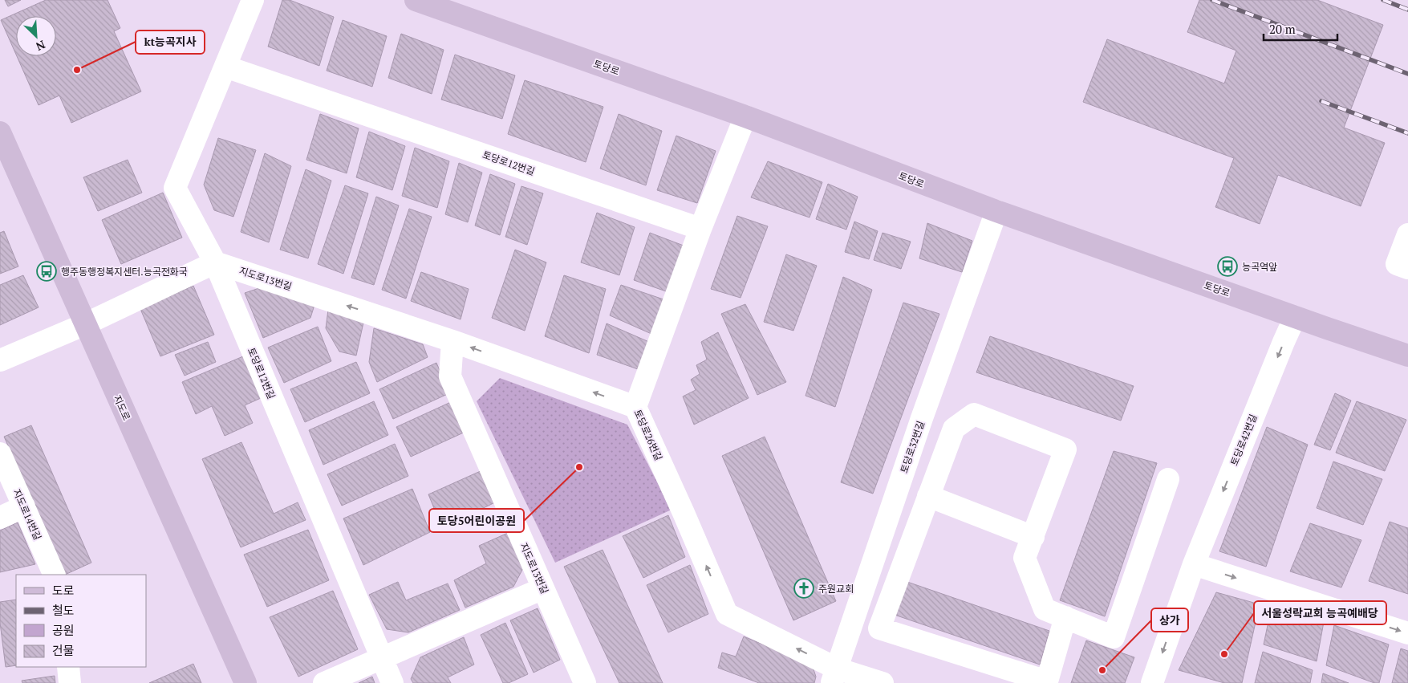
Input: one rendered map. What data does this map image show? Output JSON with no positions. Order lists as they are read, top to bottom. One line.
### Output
{"streets":{"main road":["토당로","지도로"],"street":["토당로12번길","지도로13번길","토당로26번길","토당로42번길","토당로32번길","지도로14번길"]},"crossings":[["토당로","토당로26번길"],["토당로","토당로42번길"],["토당로","토당로32번길"],["토당로12번길","지도로13번길"],["토당로12번길","토당로26번길"],["지도로13번길","토당로26번길"],["토당로26번길","토당로32번길"]],"one_way":["지도로13번길","토당로26번길","토당로42번길"],"places":{"other":["kt능곡지사","토당5어린이공원","서울성락교회 능곡예배당","상가"],"bus stop":["능곡역앞","행주동행정복지센터.능곡전화국"],"church":["주원교회"]},"legend":["도로","철도","공원","건물"],"scale_bar":"20 m","north":"bottom right"}
